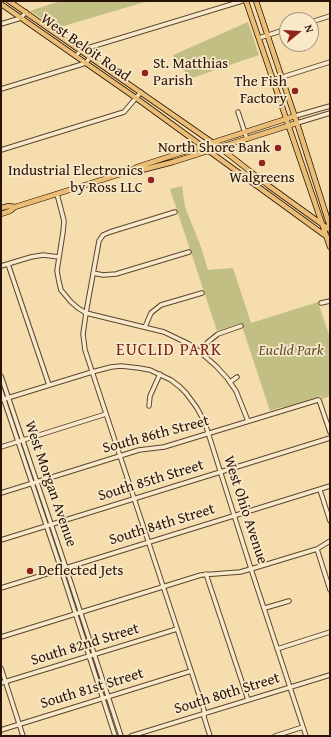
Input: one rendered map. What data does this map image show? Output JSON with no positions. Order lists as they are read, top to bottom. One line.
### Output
{"streets":{"main road":["West Beloit Road"],"street":["South 86th Street","South 85th Street","West Morgan Avenue","West Ohio Avenue","South 84th Street","South 82nd Street","South 81st Street","South 80th Street"]},"crossings":[["South 86th Street","West Morgan Avenue"],["South 86th Street","West Ohio Avenue"],["South 85th Street","West Morgan Avenue"],["South 85th Street","West Ohio Avenue"],["West Morgan Avenue","West Ohio Avenue"],["West Morgan Avenue","South 84th Street"],["West Morgan Avenue","South 82nd Street"],["West Morgan Avenue","South 81st Street"],["West Ohio Avenue","South 84th Street"],["West Ohio Avenue","South 80th Street"]],"districts":["EUCLID PARK"],"parks":["Euclid Park"],"places":["St. Matthias Parish","The Fish Factory","North Shore Bank","Walgreens","Industrial Electronics by Ross LLC","Deflected Jets"],"north":"right"}
